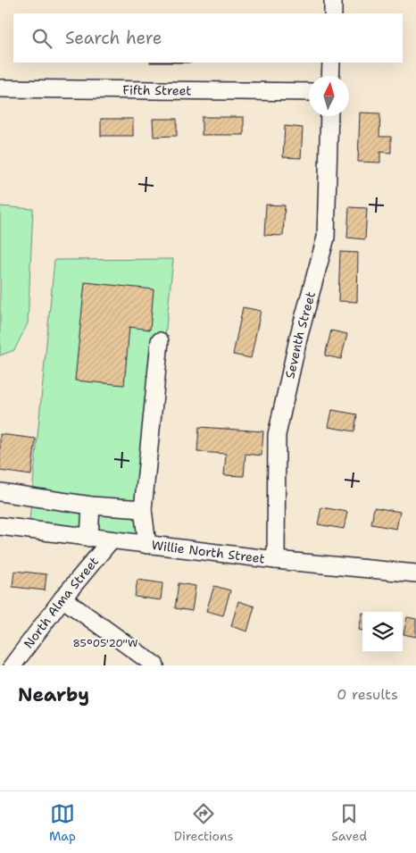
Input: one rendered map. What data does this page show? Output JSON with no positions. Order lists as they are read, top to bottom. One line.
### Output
{"streets":{"street":["Fifth Street","Seventh Street","Willie North Street","North Alma Street"]},"crossings":[["Seventh Street","Willie North Street"],["Willie North Street","North Alma Street"]],"north":"top","page":{"search":"Search here","heading":["Nearby","0 results"],"nav":["Map","Directions","Saved"]},"coordinates":["85°05'20\"W"]}
